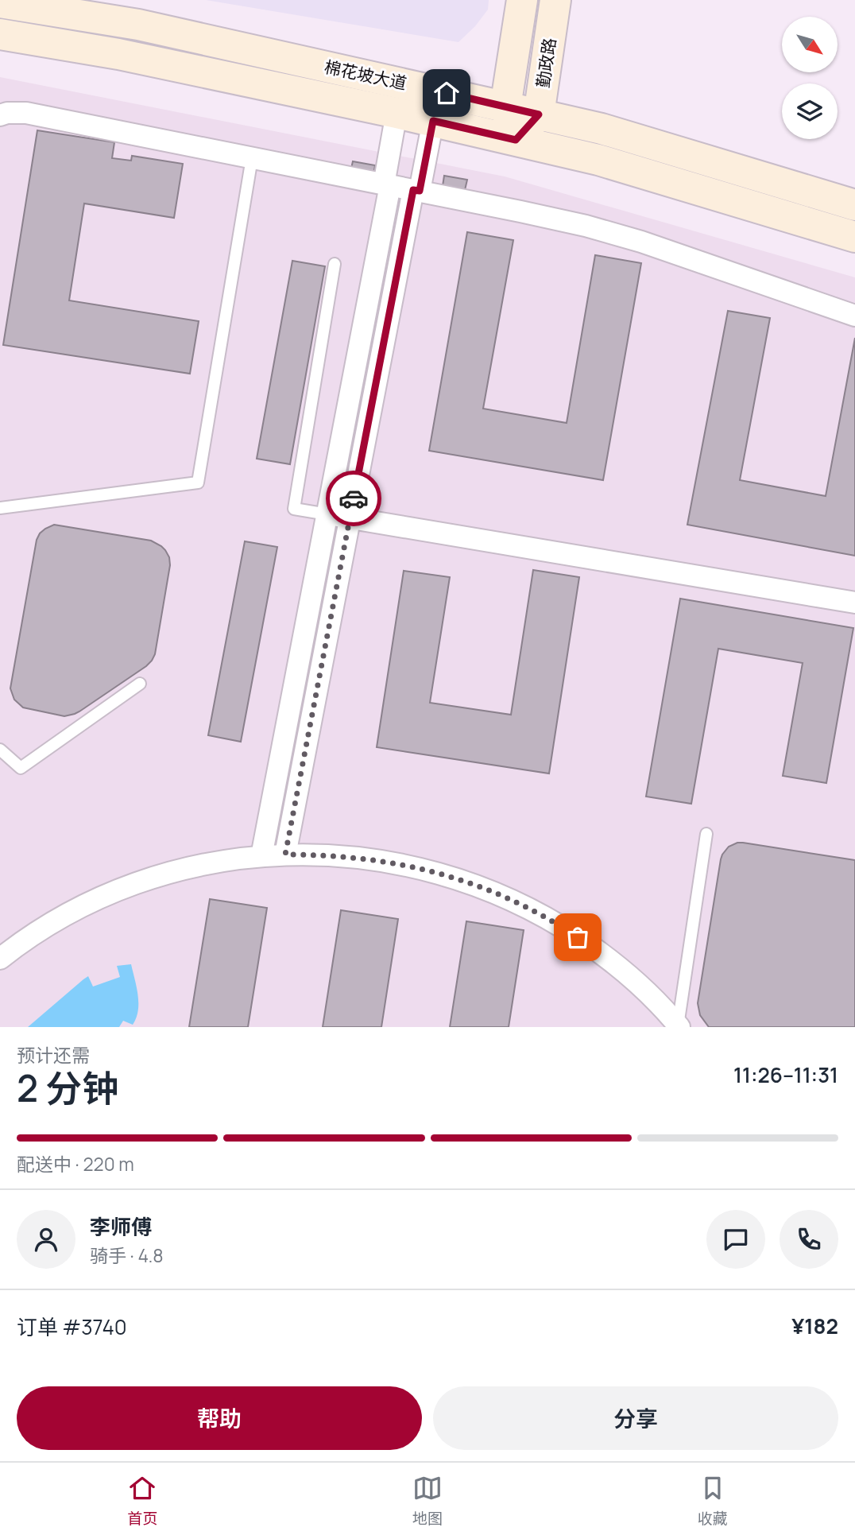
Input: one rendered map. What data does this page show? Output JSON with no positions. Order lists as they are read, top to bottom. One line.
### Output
{"streets":{"main road":["勤政路","棉花坡大道"]},"crossings":[["勤政路","棉花坡大道"]],"north":"bottom right","page":{"heading":["2 分钟","预计还需","11:26–11:31"],"panel":["李师傅","骑手 · 4.8","订单 #3740","¥182"],"bar":"配送中 · 220 m","buttons":["帮助","分享"],"tabs":["首页","地图","收藏"]}}
